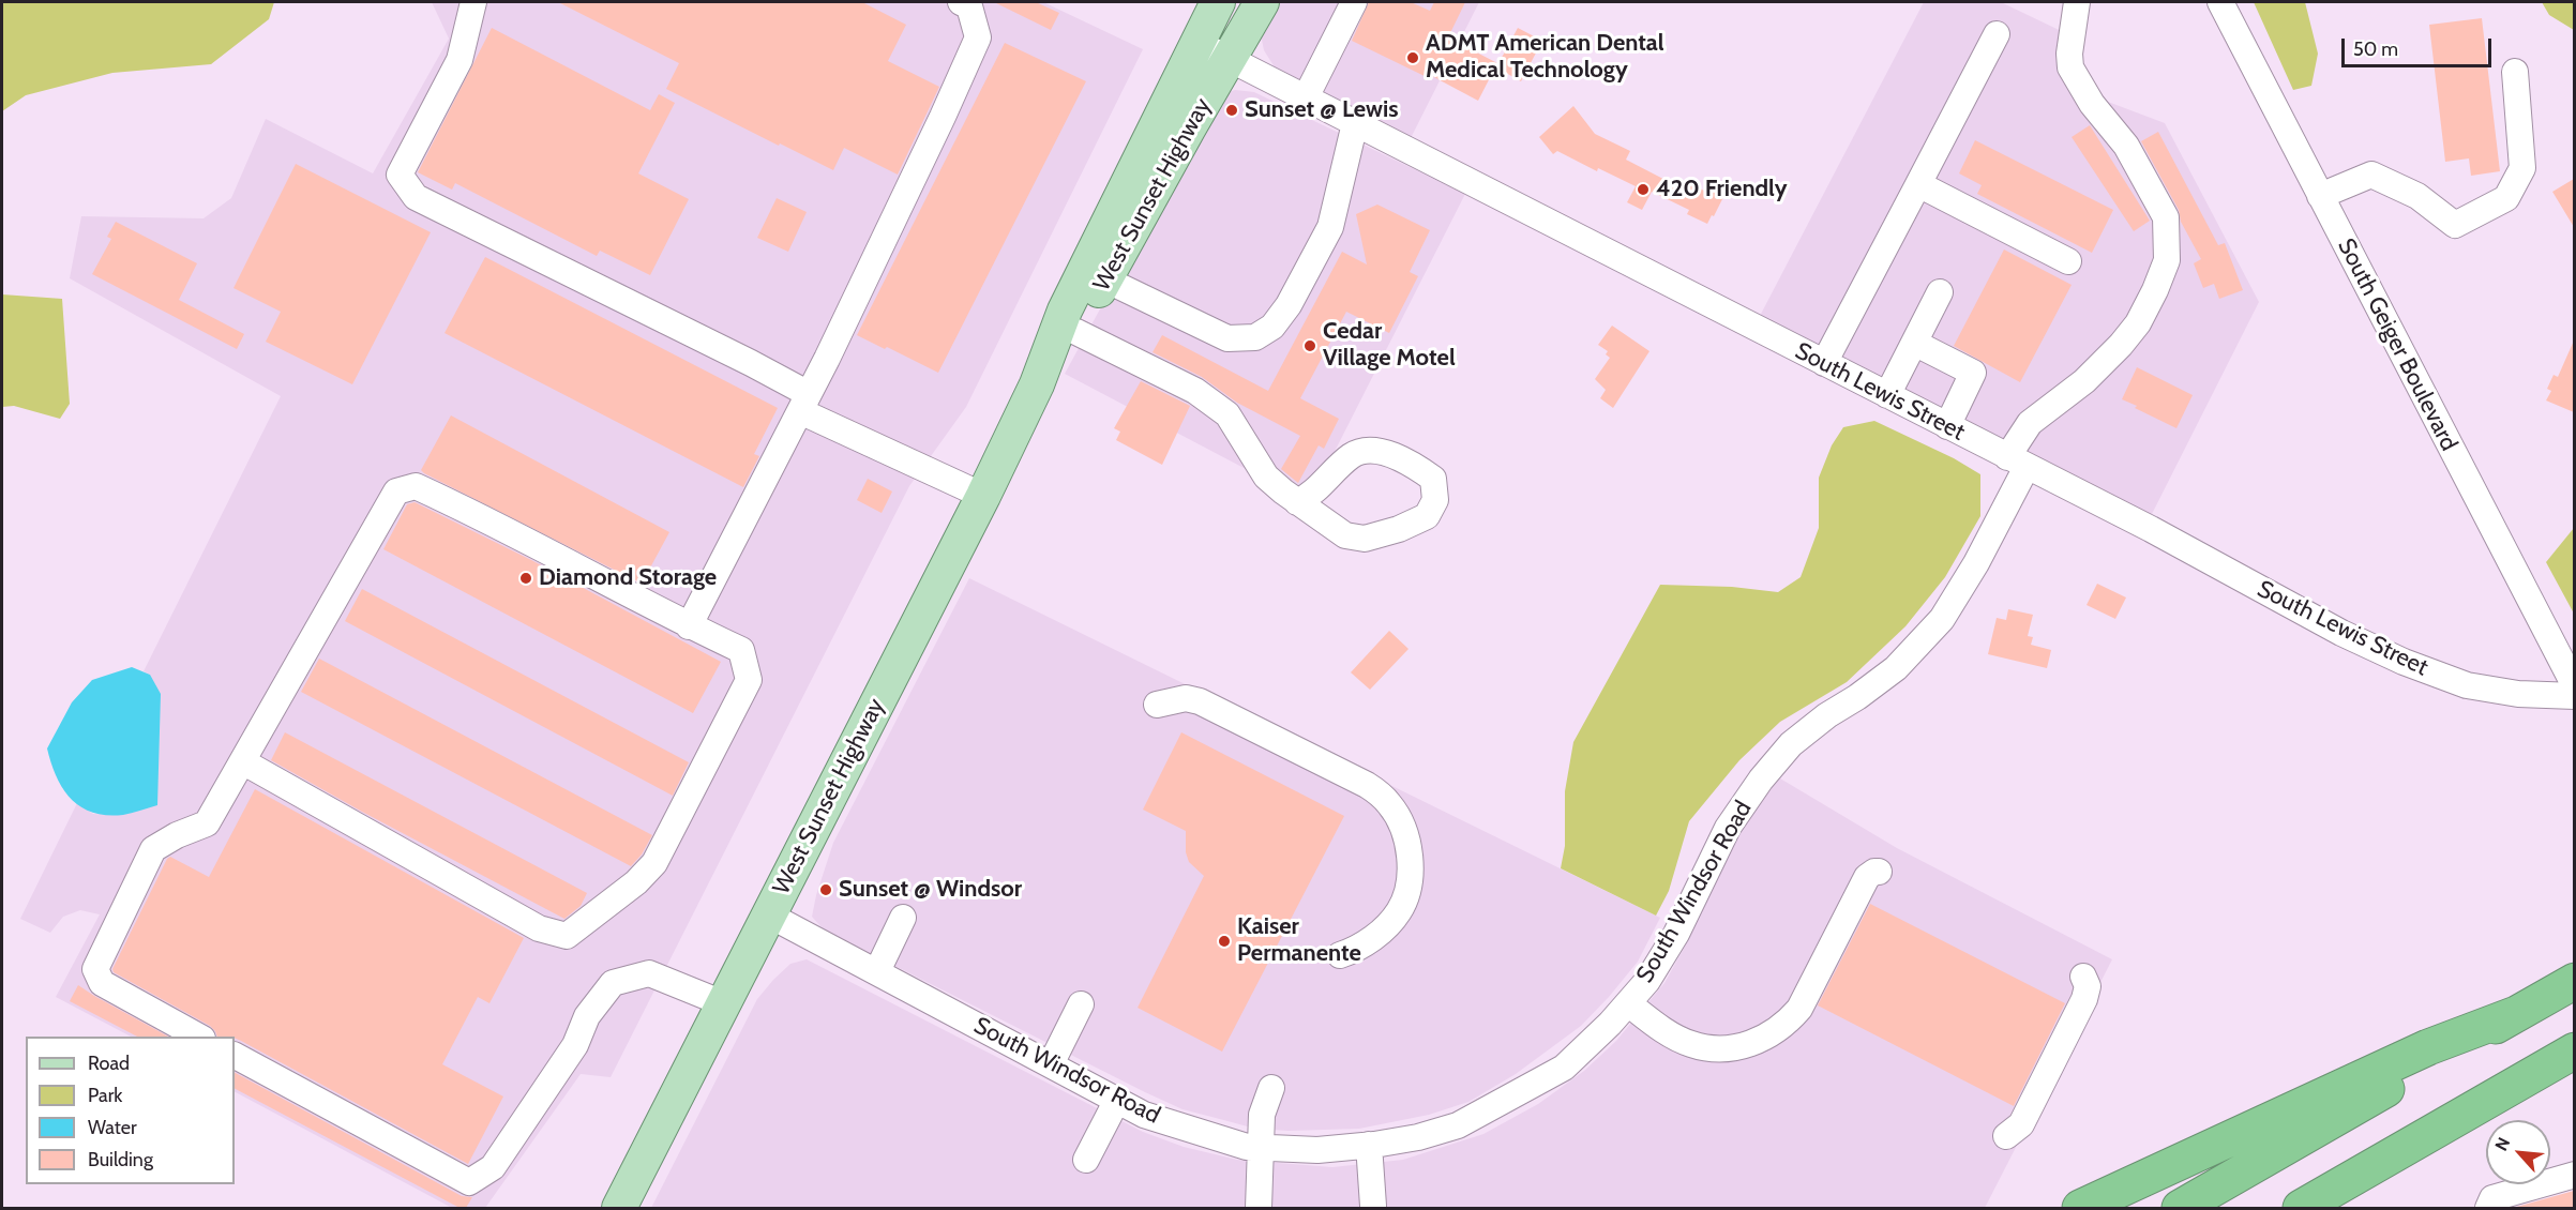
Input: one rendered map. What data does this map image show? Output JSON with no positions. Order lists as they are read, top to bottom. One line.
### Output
{"streets":{"main road":["West Sunset Highway"],"street":["South Geiger Boulevard","South Lewis Street","South Windsor Road"]},"crossings":[["West Sunset Highway","South Lewis Street"],["West Sunset Highway","South Windsor Road"],["South Lewis Street","South Windsor Road"]],"places":["ADMT American Dental Medical Technology","Sunset @ Lewis","420 Friendly","Cedar Village Motel","Diamond Storage","Sunset @ Windsor","Kaiser Permanente"],"legend":["Road","Park","Water","Building"],"scale_bar":"50 m","north":"top left"}
